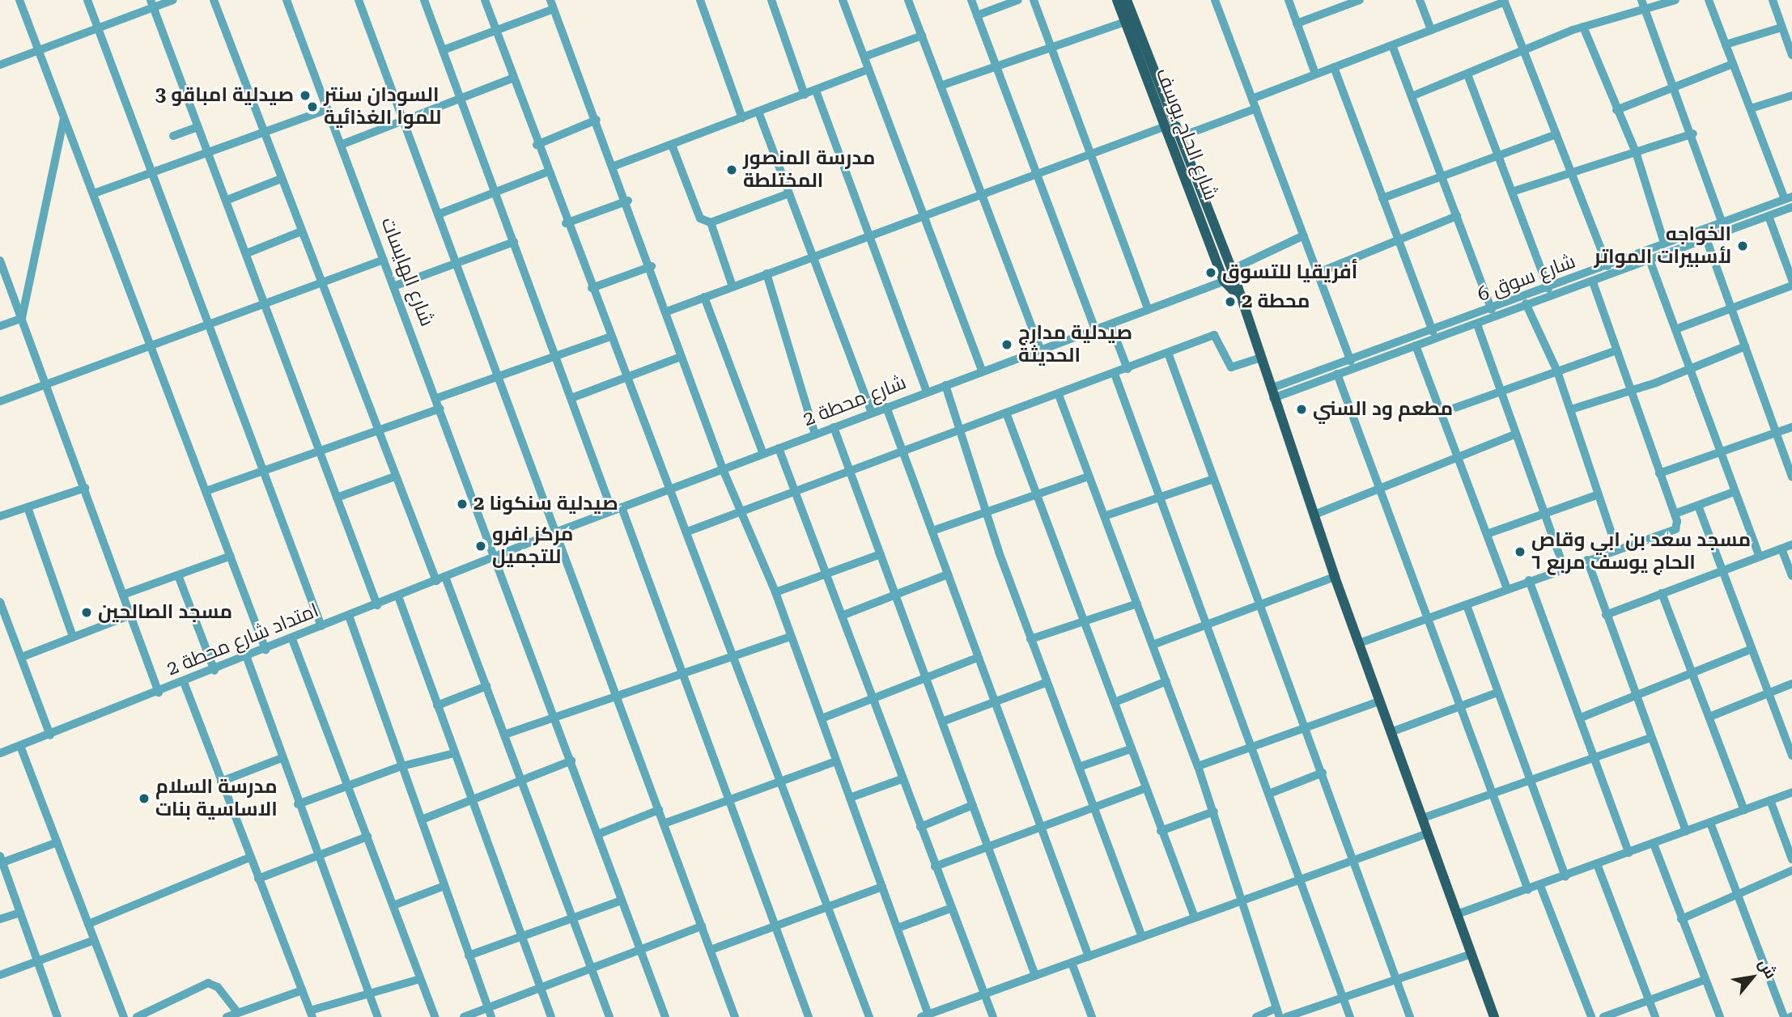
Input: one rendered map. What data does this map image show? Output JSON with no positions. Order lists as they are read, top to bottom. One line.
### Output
{"streets":{"main road":["شارع الحاج يوسف"],"street":["شارع الهايسات","شارع سوق 6","شارع محطة 2","امتداد شارع محطة 2"]},"crossings":[["شارع الحاج يوسف","شارع سوق 6"],["شارع الحاج يوسف","شارع محطة 2"],["شارع الهايسات","شارع محطة 2"],["شارع الهايسات","امتداد شارع محطة 2"],["شارع محطة 2","امتداد شارع محطة 2"]],"places":["صيدلية امباقو 3","السودان سنتر للموا الغذائية","مدرسة المنصور المختلطة","الخواجه لأسبيرات المواتر","أفريقيا للتسوق","محطة 2","صيدلية مدارج الحديثة","مطعم ود السني","صيدلية سنكونا 2","مركز افرو للتجميل","مسجد سعد بن ابي وقاص الحاج يوسف مربع ٦","مسجد الصالحين","مدرسة السلام الاساسية بنات"],"north":"top right"}
